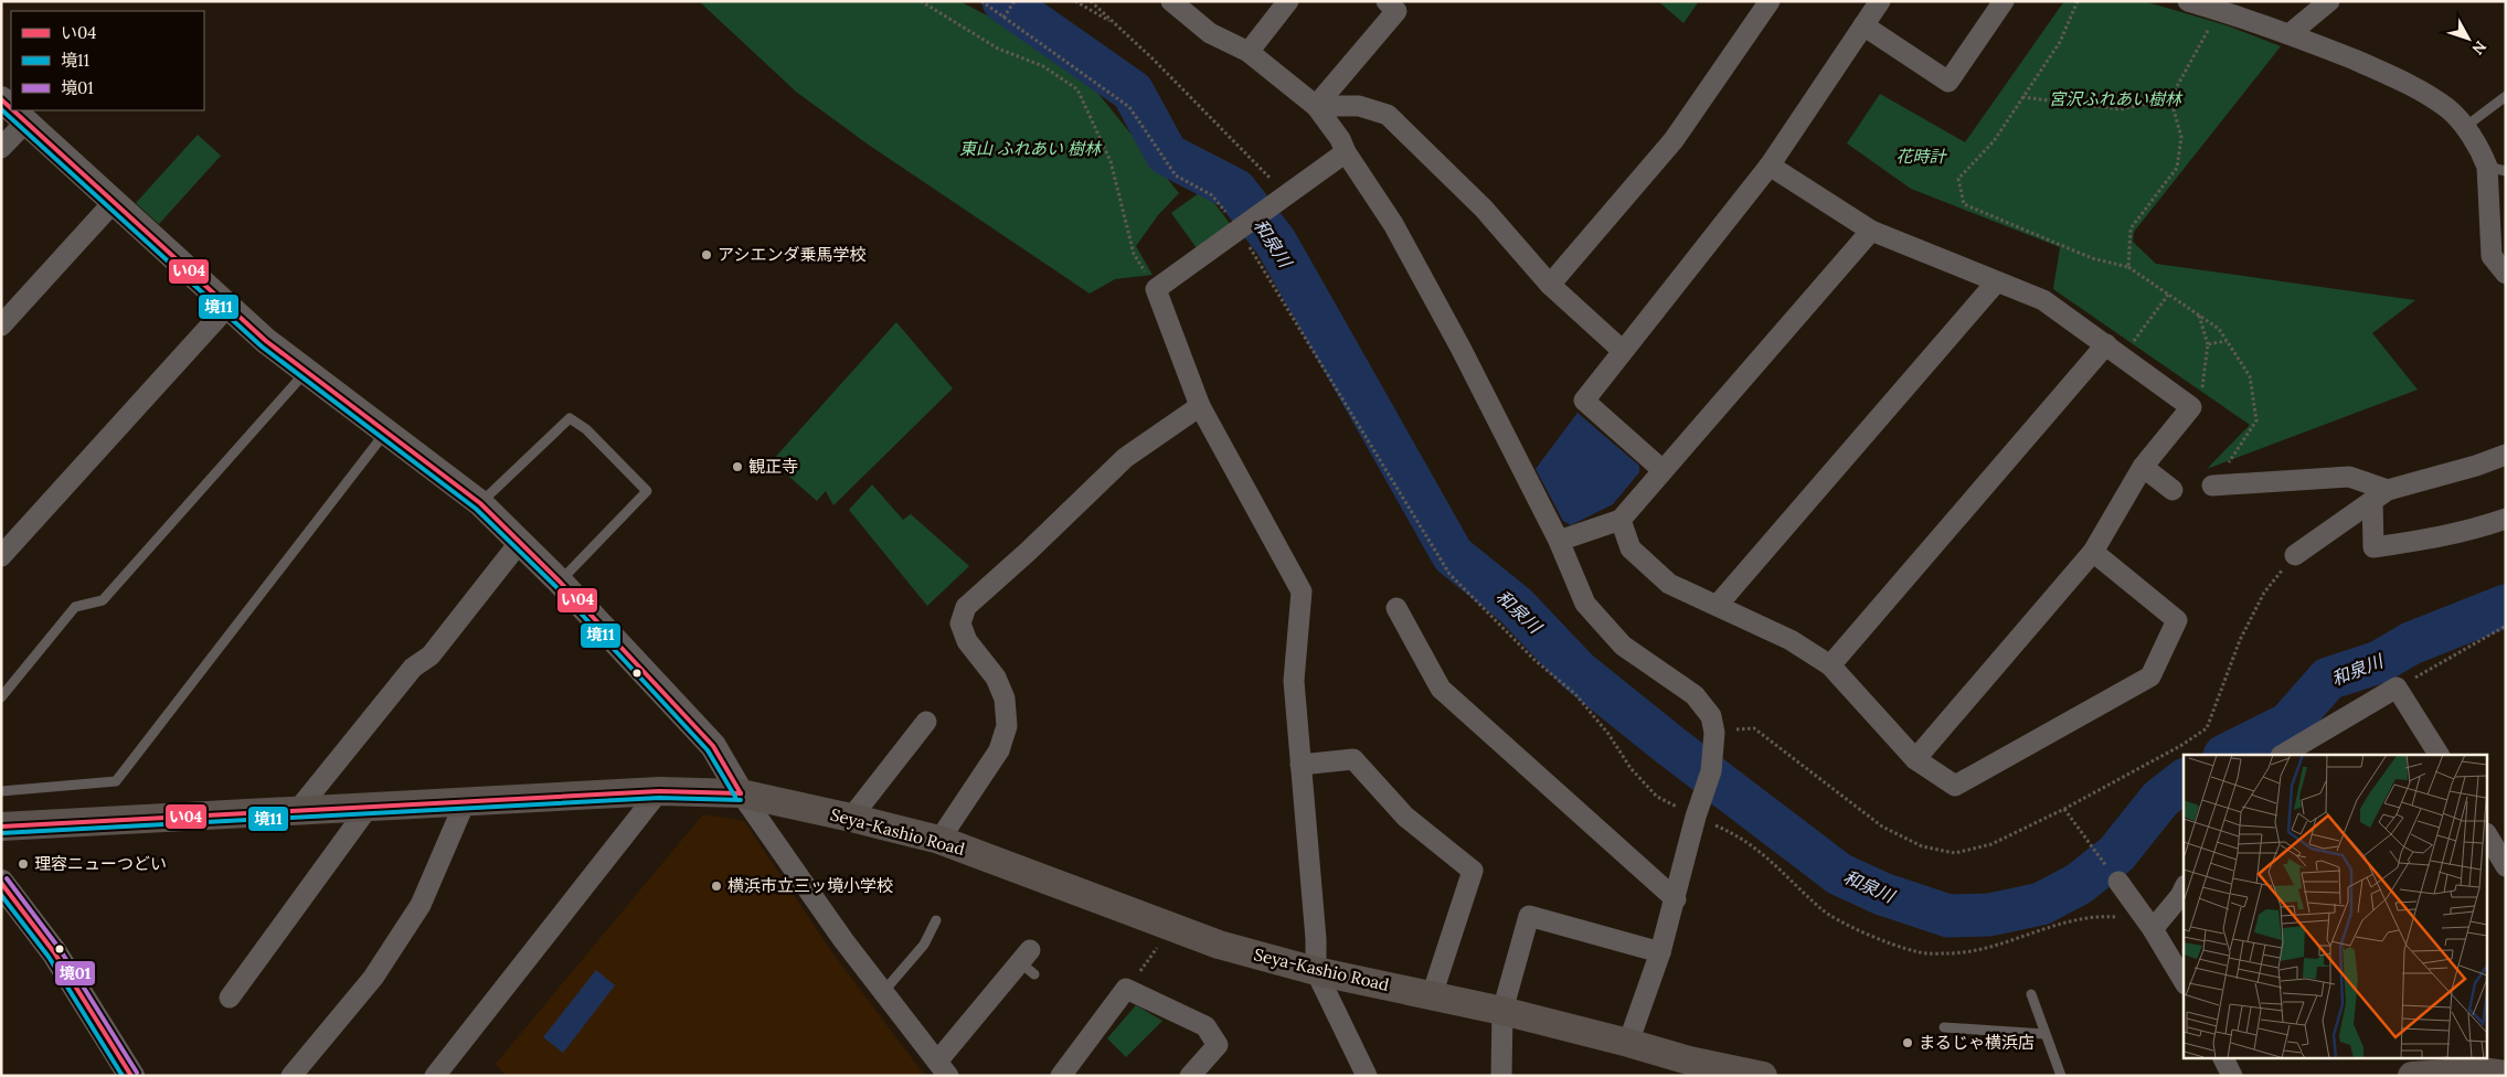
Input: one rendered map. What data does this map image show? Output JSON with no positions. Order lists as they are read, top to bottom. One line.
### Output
{"streets":{"main road":["Seya-Kashio Road"]},"water":["和泉川"],"parks":["宮沢ふれあい樹林","東山 ふれあい 樹林","花時計"],"places":["アシエンダ乗馬学校","観正寺","理容ニューつどい","横浜市立三ッ境小学校","まるじゃ横浜店"],"lines":["transit line い04","transit line 境11","transit line 境01"],"legend":["い04","境11","境01"],"north":"bottom right"}
